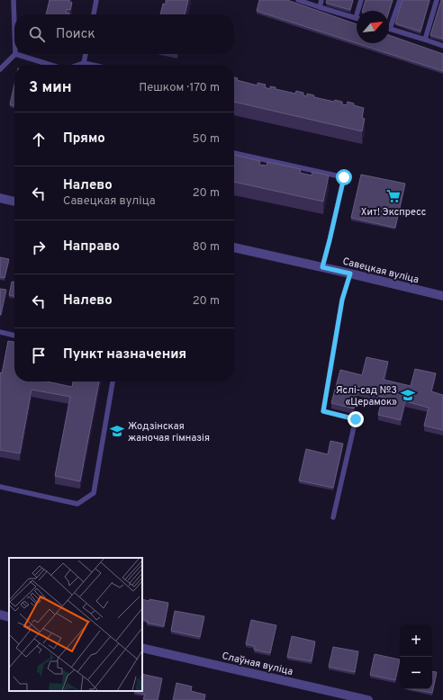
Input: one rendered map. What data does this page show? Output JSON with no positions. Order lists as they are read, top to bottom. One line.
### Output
{"streets":{"street":["Савецкая вуліца","Слаўная вуліца"]},"places":{"supermarket":["Хит! Экспресс"],"school or university":["Яслі-сад №3 «Церамок»","Жодзінская жаночая гімназія"]},"north":"top right","page":{"search":"Поиск","heading":["3 мин","Пешком · 170 m"],"list":[["Прямо","50 m"],["Налево","Савецкая вуліца","20 m"],["Направо","80 m"],["Налево","20 m"],"Пункт назначения"],"map_buttons":["+","−"]}}
